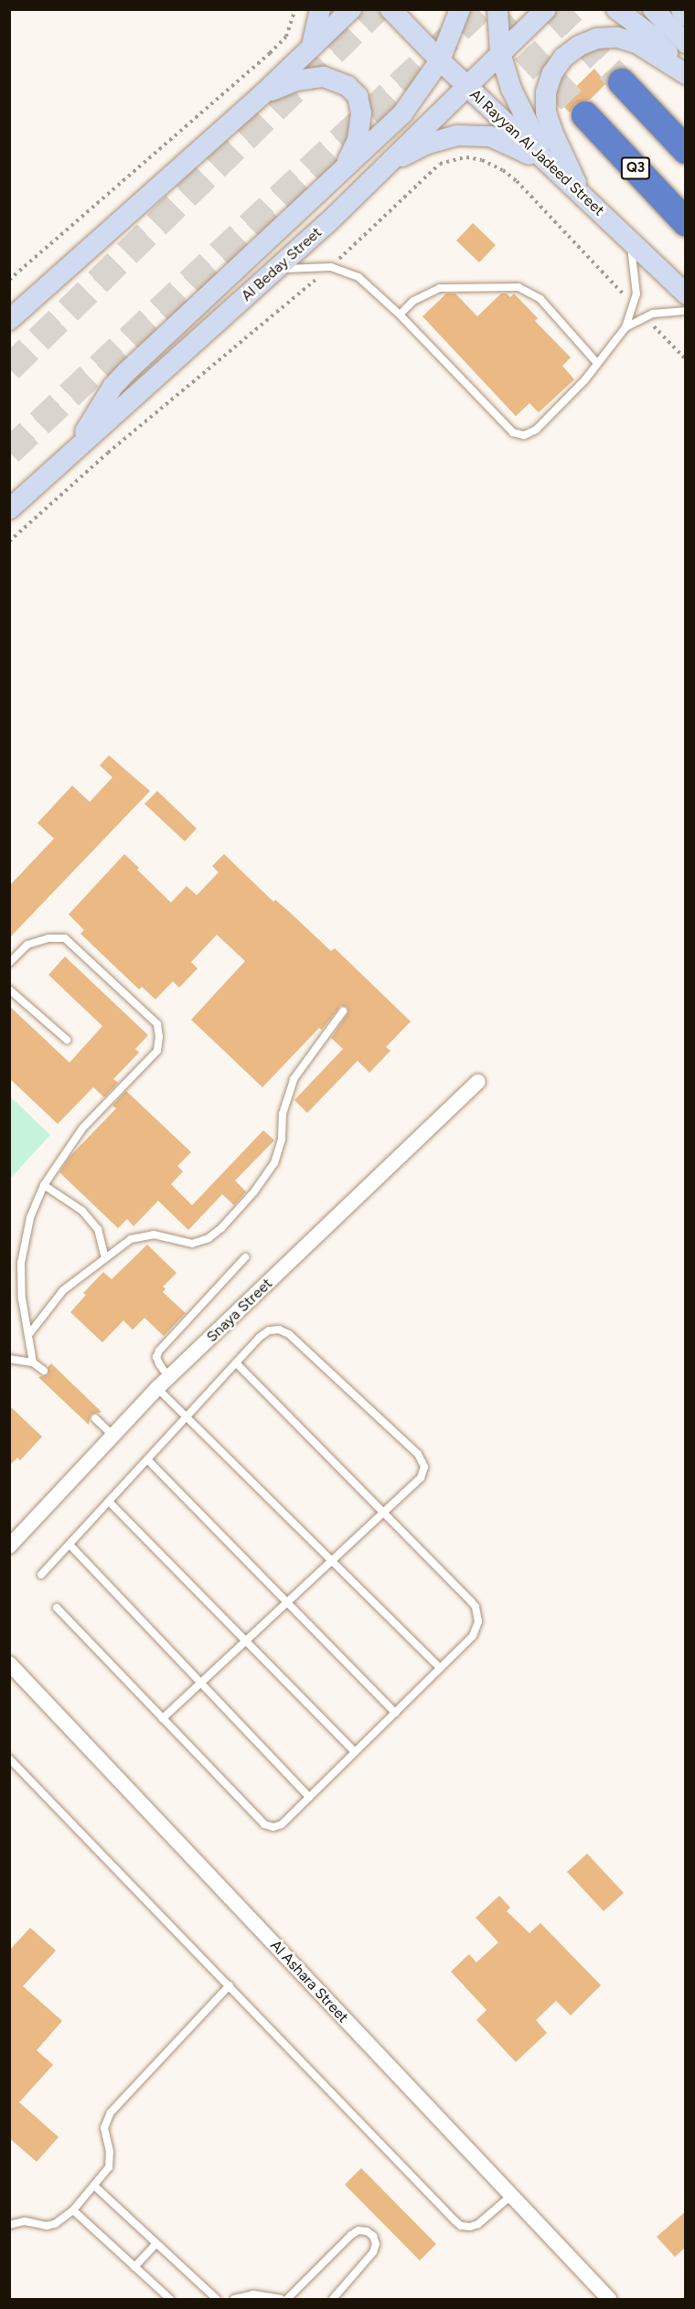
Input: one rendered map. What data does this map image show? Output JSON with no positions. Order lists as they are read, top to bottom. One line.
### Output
{"streets":{"highway":["Q3"],"main road":["Al Rayyan Al Jadeed Street","Al Beday Street"],"street":["Snaya Street","Al Ashara Street"]},"crossings":[["Al Rayyan Al Jadeed Street","Al Beday Street"]]}
